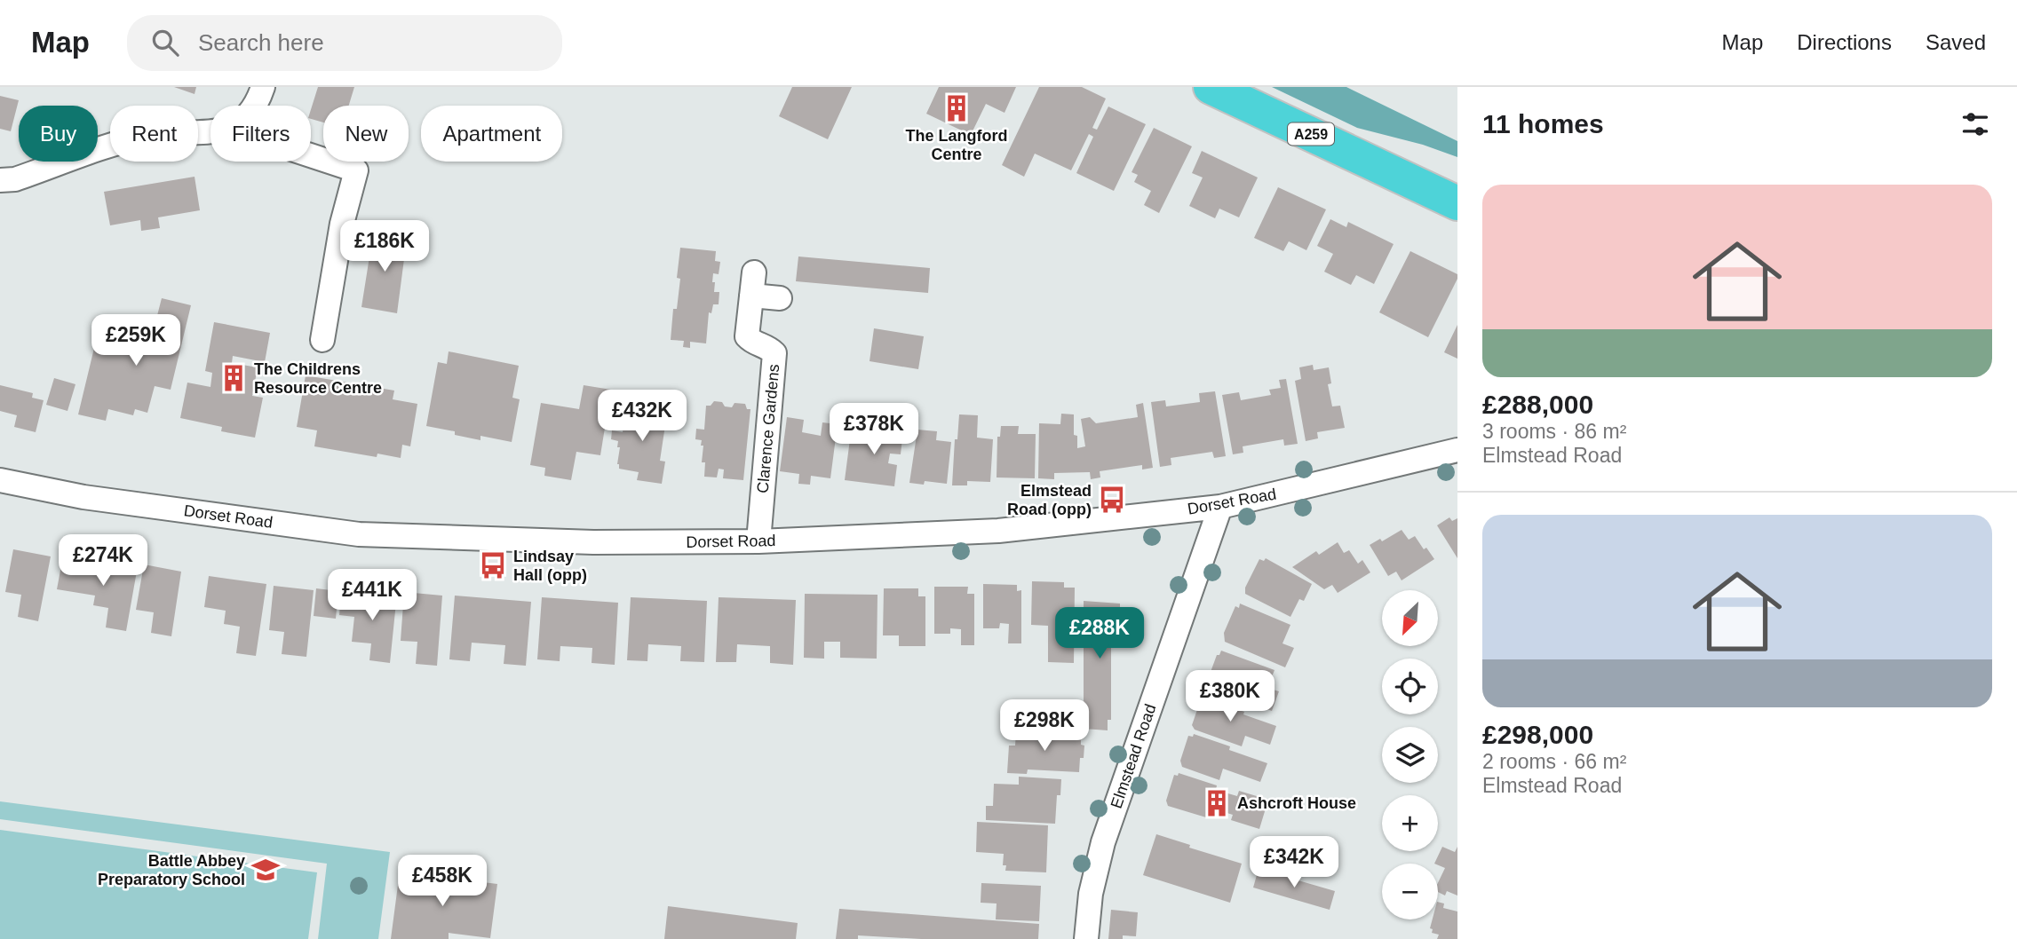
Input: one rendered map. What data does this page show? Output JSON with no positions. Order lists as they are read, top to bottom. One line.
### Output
{"streets":{"highway":["A259"],"street":["Clarence Gardens","Dorset Road","Elmstead Road"]},"crossings":[["Clarence Gardens","Dorset Road"],["Dorset Road","Elmstead Road"]],"places":{"building":["The Langford Centre","The Childrens Resource Centre","Ashcroft House"],"bus stop":["Elmstead Road (opp)","Lindsay Hall (opp)"],"school or university":["Battle Abbey Preparatory School"]},"north":"bottom left","page":{"header":"Map","search":"Search here","nav":["Map","Directions","Saved"],"heading":"11 homes","chip":["Buy","Rent","Filters","New","Apartment"],"list":[{"name":"£288,000","note":"3 rooms · 86 m² · Elmstead Road"},{"name":"£298,000","note":"2 rooms · 66 m² · Elmstead Road"}],"price":["£186K","£259K","£432K","£378K","£274K","£441K","£288K","£380K","£298K","£342K","£458K"],"map_buttons":["+","−"]}}
